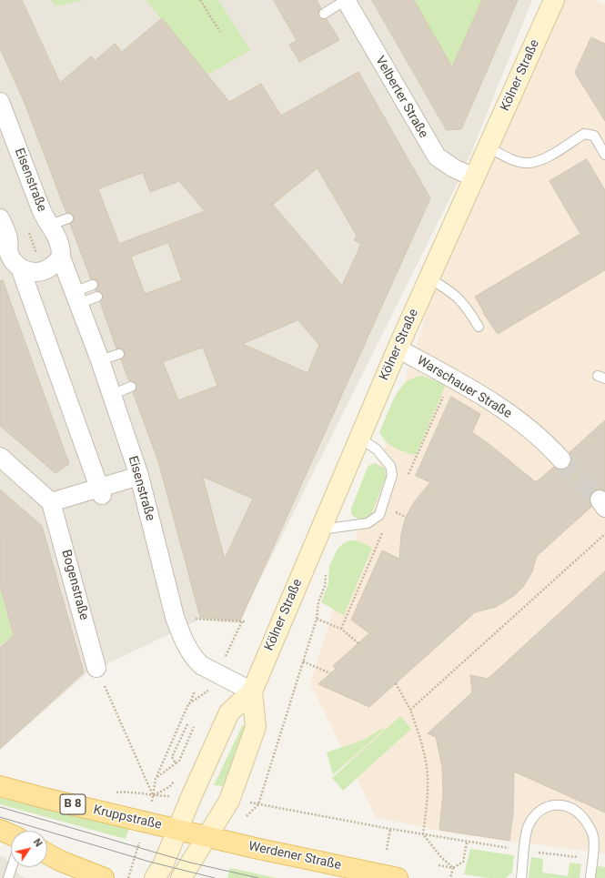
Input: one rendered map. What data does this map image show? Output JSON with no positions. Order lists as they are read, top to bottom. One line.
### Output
{"streets":{"main road":["Kölner Straße","B 8","Kruppstraße","Werdener Straße"],"street":["Velberter Straße","Eisenstraße","Warschauer Straße","Bogenstraße"]},"crossings":[["Kölner Straße","Velberter Straße"],["Kölner Straße","Eisenstraße"],["Kölner Straße","Warschauer Straße"],["Kölner Straße","Kruppstraße"],["Kölner Straße","Werdener Straße"],["Kruppstraße","Werdener Straße"]],"north":"top right"}
